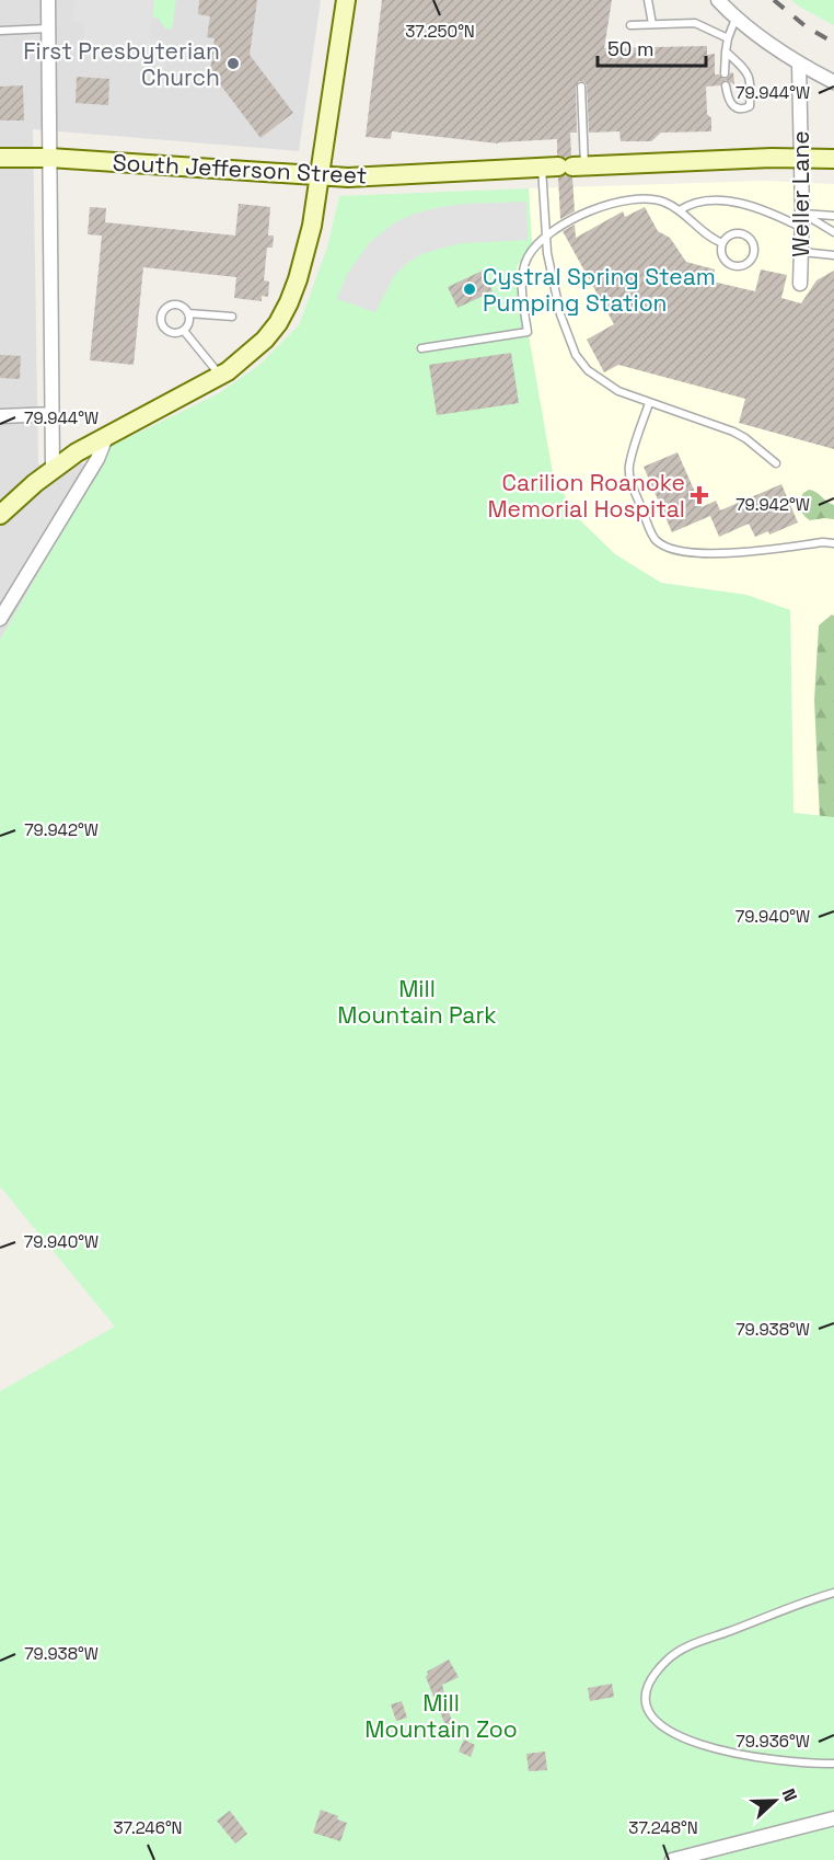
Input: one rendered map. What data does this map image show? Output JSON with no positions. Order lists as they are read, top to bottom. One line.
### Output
{"streets":{"street":["South Jefferson Street","Weller Lane"]},"crossings":[["South Jefferson Street","Weller Lane"]],"parks":["Mill Mountain Park","Mill Mountain Zoo"],"places":{"other":["First Presbyterian Church","Cystral Spring Steam Pumping Station"],"health":["Carilion Roanoke Memorial Hospital"]},"scale_bar":"50 m","north":"right","coordinates":["37.250°N","79.944°W","79.942°W","79.940°W","79.938°W","79.936°W","37.246°N","37.248°N"]}
